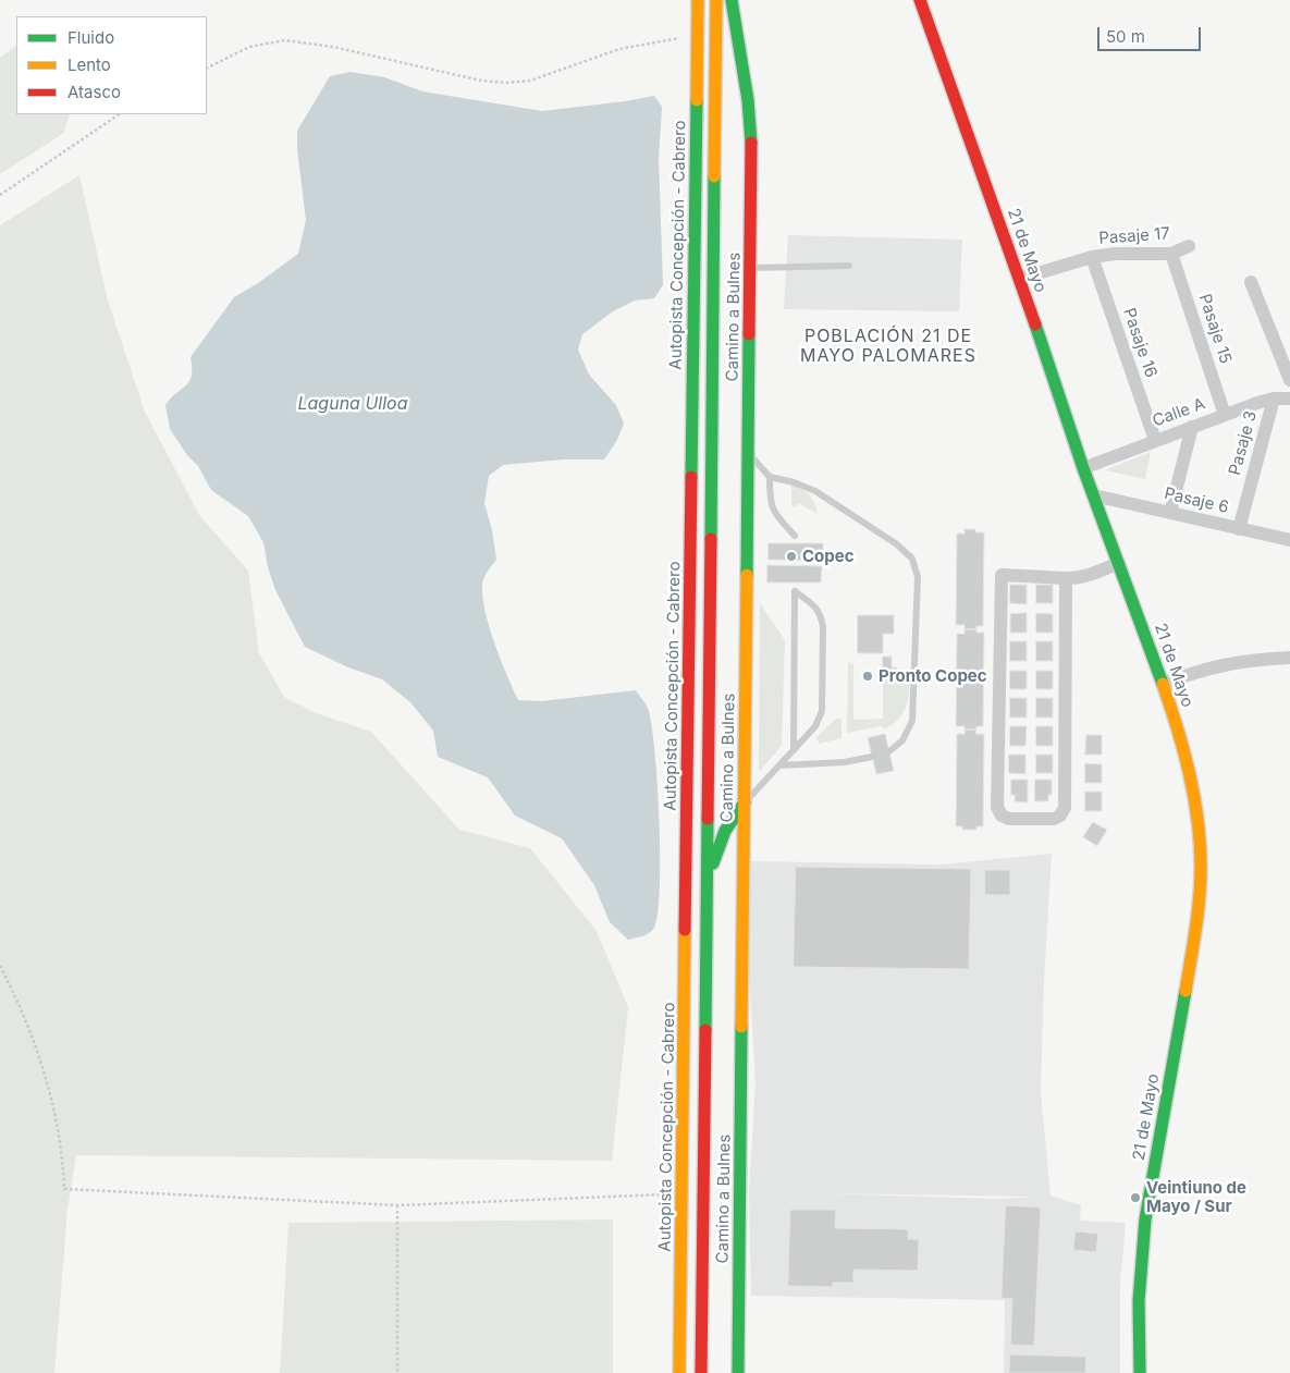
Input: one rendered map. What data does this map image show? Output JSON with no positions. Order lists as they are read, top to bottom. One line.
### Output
{"streets":{"main road":["Autopista Concepción - Cabrero","21 de Mayo","Camino a Bulnes"],"street":["Pasaje 17","Pasaje 15","Pasaje 16","Calle A","Pasaje 3","Pasaje 6"]},"crossings":[["Pasaje 17","21 de Mayo"],["Pasaje 17","Pasaje 15"],["Pasaje 17","Pasaje 16"],["21 de Mayo","Calle A"],["21 de Mayo","Pasaje 6"],["Pasaje 15","Calle A"],["Pasaje 16","Calle A"],["Calle A","Pasaje 3"],["Pasaje 3","Pasaje 6"]],"districts":["POBLACIÓN 21 DE MAYO PALOMARES"],"water":["Laguna Ulloa"],"places":["Copec","Pronto Copec","Veintiuno de Mayo / Sur"],"legend":["Fluido","Lento","Atasco"],"scale_bar":"50 m"}
